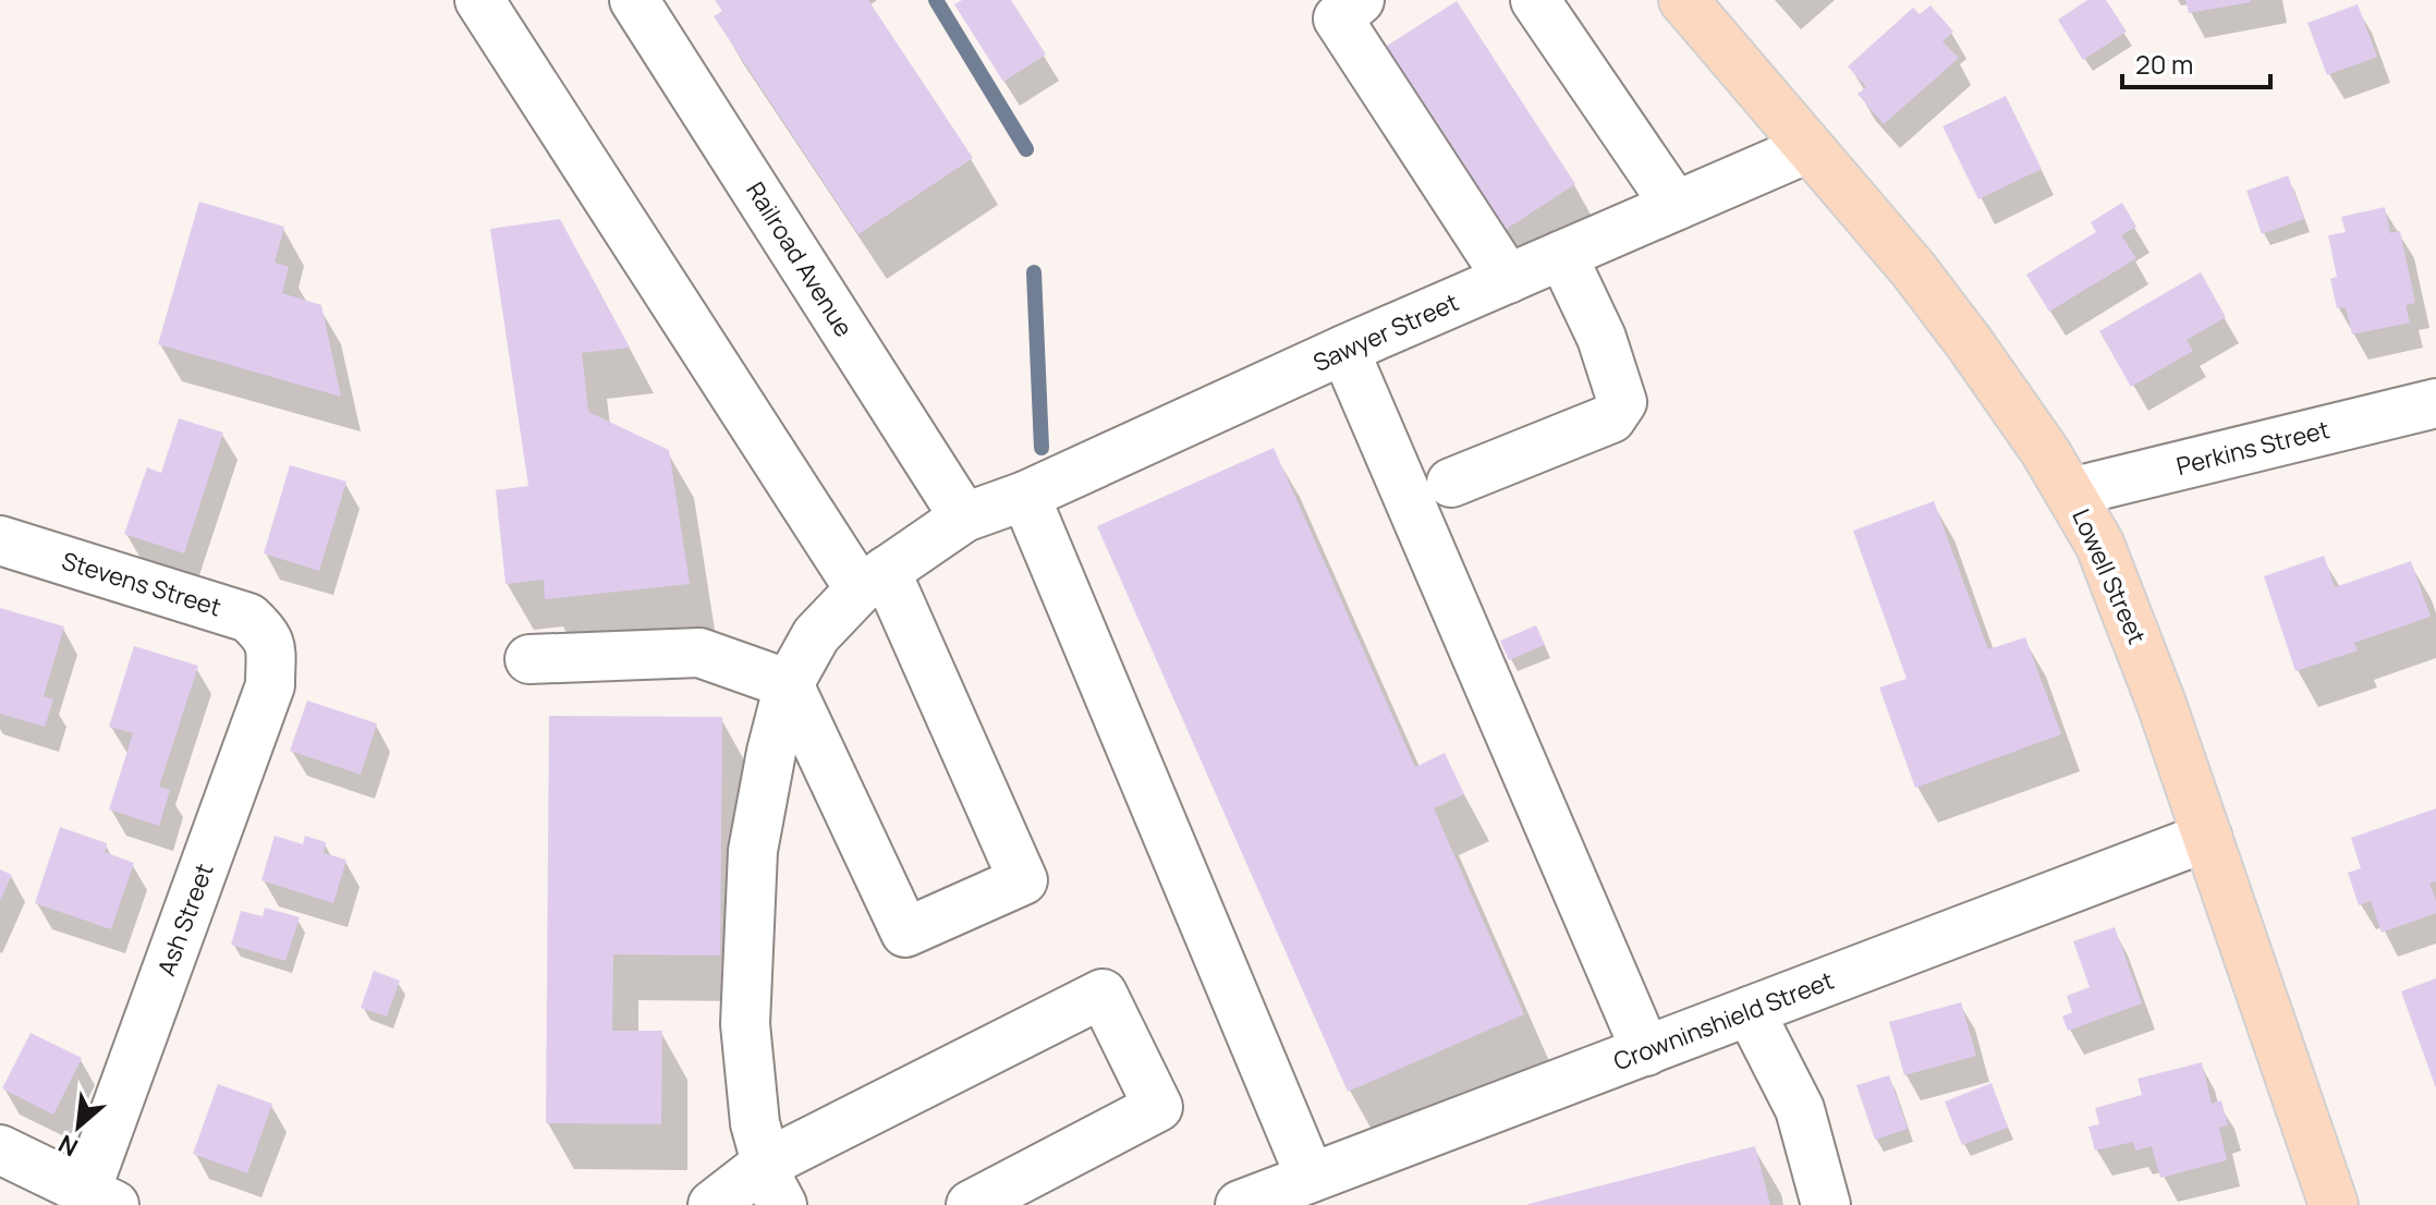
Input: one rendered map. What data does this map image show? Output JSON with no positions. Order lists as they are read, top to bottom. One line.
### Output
{"streets":{"main road":["Lowell Street"],"street":["Railroad Avenue","Sawyer Street","Perkins Street","Stevens Street","Ash Street","Crowninshield Street"]},"crossings":[["Railroad Avenue","Sawyer Street"],["Sawyer Street","Lowell Street"],["Perkins Street","Lowell Street"],["Lowell Street","Crowninshield Street"],["Stevens Street","Ash Street"]],"scale_bar":"20 m","north":"bottom left"}
